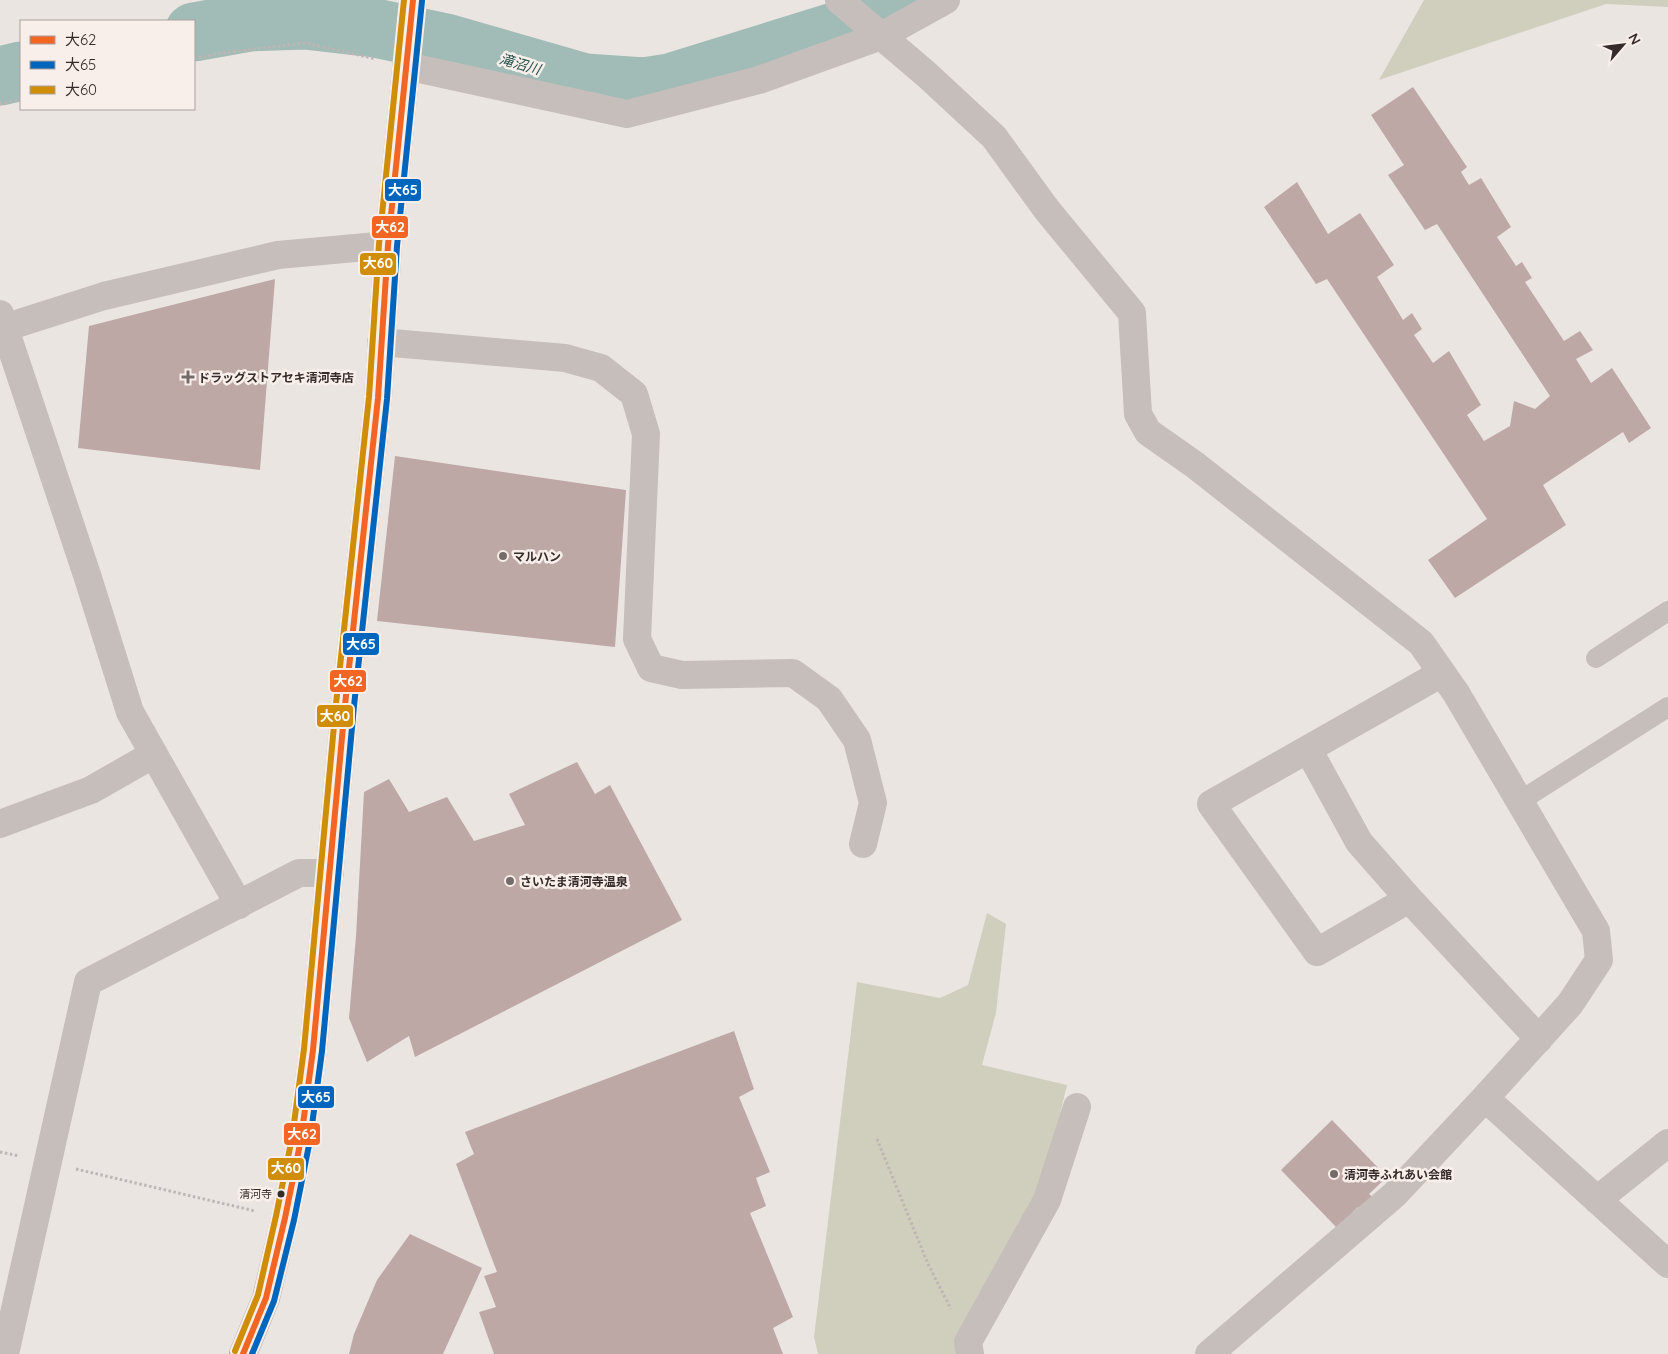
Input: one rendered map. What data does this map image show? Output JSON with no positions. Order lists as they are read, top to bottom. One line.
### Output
{"water":["滝沼川"],"places":{"health":["ドラッグストアセキ清河寺店"],"other":["マルハン","さいたま清河寺温泉","清河寺ふれあい会館","清河寺"]},"lines":["transit line 大62","transit line 大60","transit line 大65"],"legend":["大62","大65","大60"],"north":"top right"}
